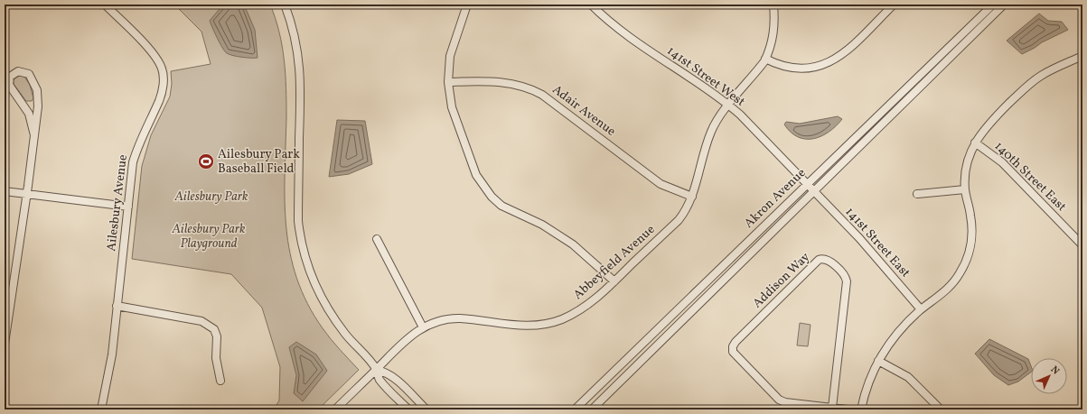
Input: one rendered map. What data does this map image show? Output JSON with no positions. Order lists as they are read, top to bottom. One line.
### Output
{"streets":{"street":["141st Street West","Adair Avenue","140th Street East","Akron Avenue","Ailesbury Avenue","141st Street East","Abbeyfield Avenue","Addison Way"]},"crossings":[["141st Street West","Akron Avenue"],["141st Street West","141st Street East"],["141st Street West","Abbeyfield Avenue"],["Adair Avenue","Abbeyfield Avenue"],["Akron Avenue","141st Street East"]],"parks":["Ailesbury Park","Ailesbury Park Playground"],"places":{"sports":["Ailesbury Park Baseball Field"]},"north":"top right"}
